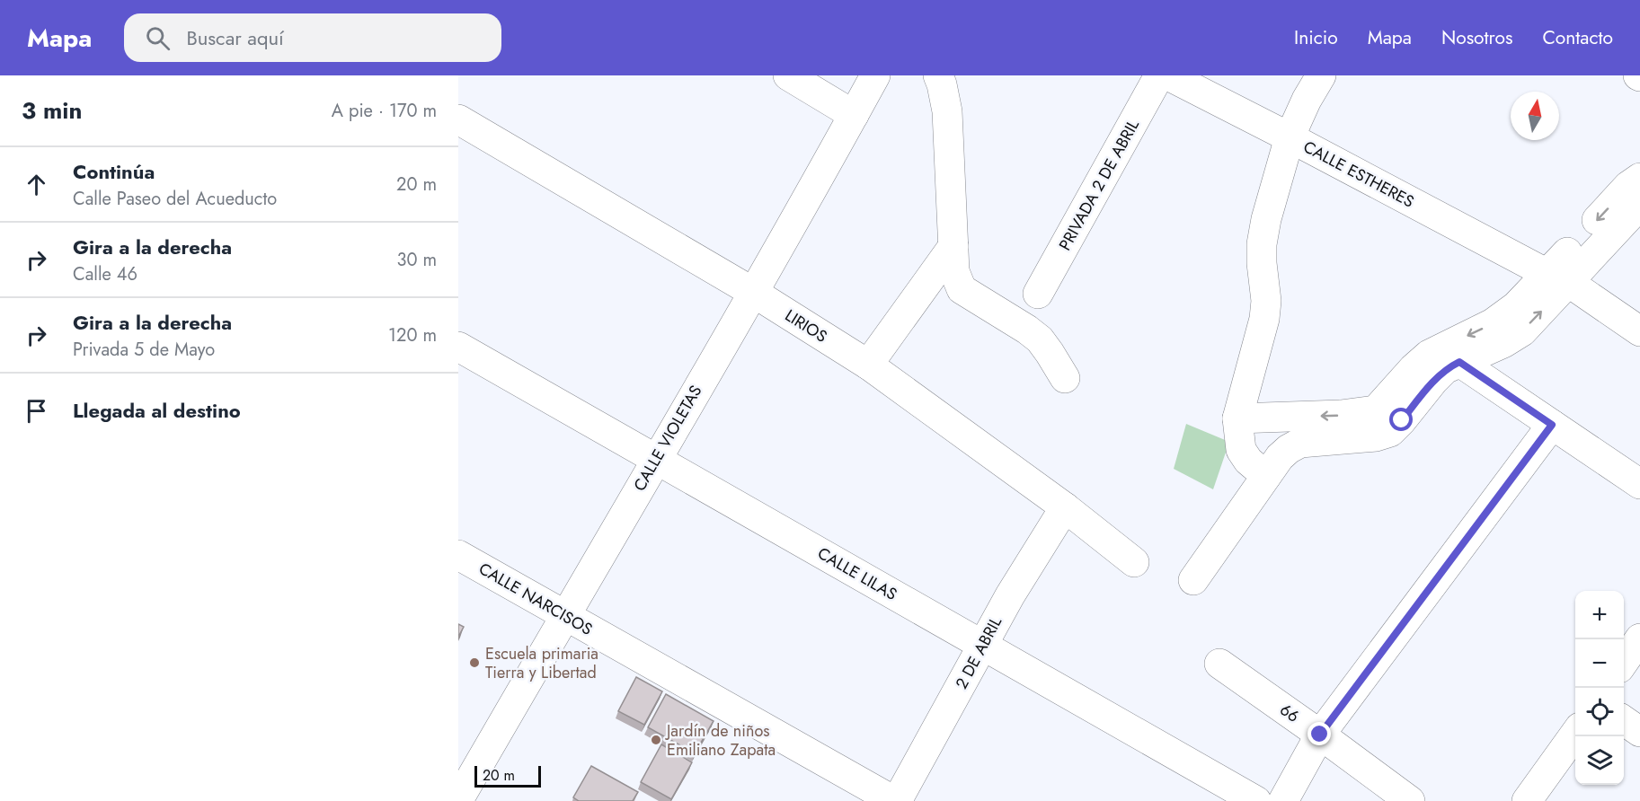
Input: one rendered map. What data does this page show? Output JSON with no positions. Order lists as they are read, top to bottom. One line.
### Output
{"streets":{"street":["CALLE ESTHERES","PRIVADA 2 DE ABRIL","LIRIOS","CALLE VIOLETAS","CALLE LILAS","CALLE NARCISOS","2 DE ABRIL","66"]},"crossings":[["LIRIOS","CALLE VIOLETAS"],["LIRIOS","2 DE ABRIL"],["CALLE VIOLETAS","CALLE LILAS"],["CALLE VIOLETAS","CALLE NARCISOS"],["CALLE LILAS","2 DE ABRIL"],["CALLE NARCISOS","2 DE ABRIL"]],"places":["Escuela primaria Tierra y Libertad","Jardín de niños Emiliano Zapata"],"scale_bar":"20 m","north":"top","page":{"header":"Mapa","search":"Buscar aquí","nav":["Inicio","Mapa","Nosotros","Contacto"],"heading":["3 min","A pie · 170 m"],"list":[["Continúa","Calle Paseo del Acueducto","20 m"],["Gira a la derecha","Calle 46","30 m"],["Gira a la derecha","Privada 5 de Mayo","120 m"],"Llegada al destino"],"map_buttons":["+","−"],"scale":"20 m"}}
